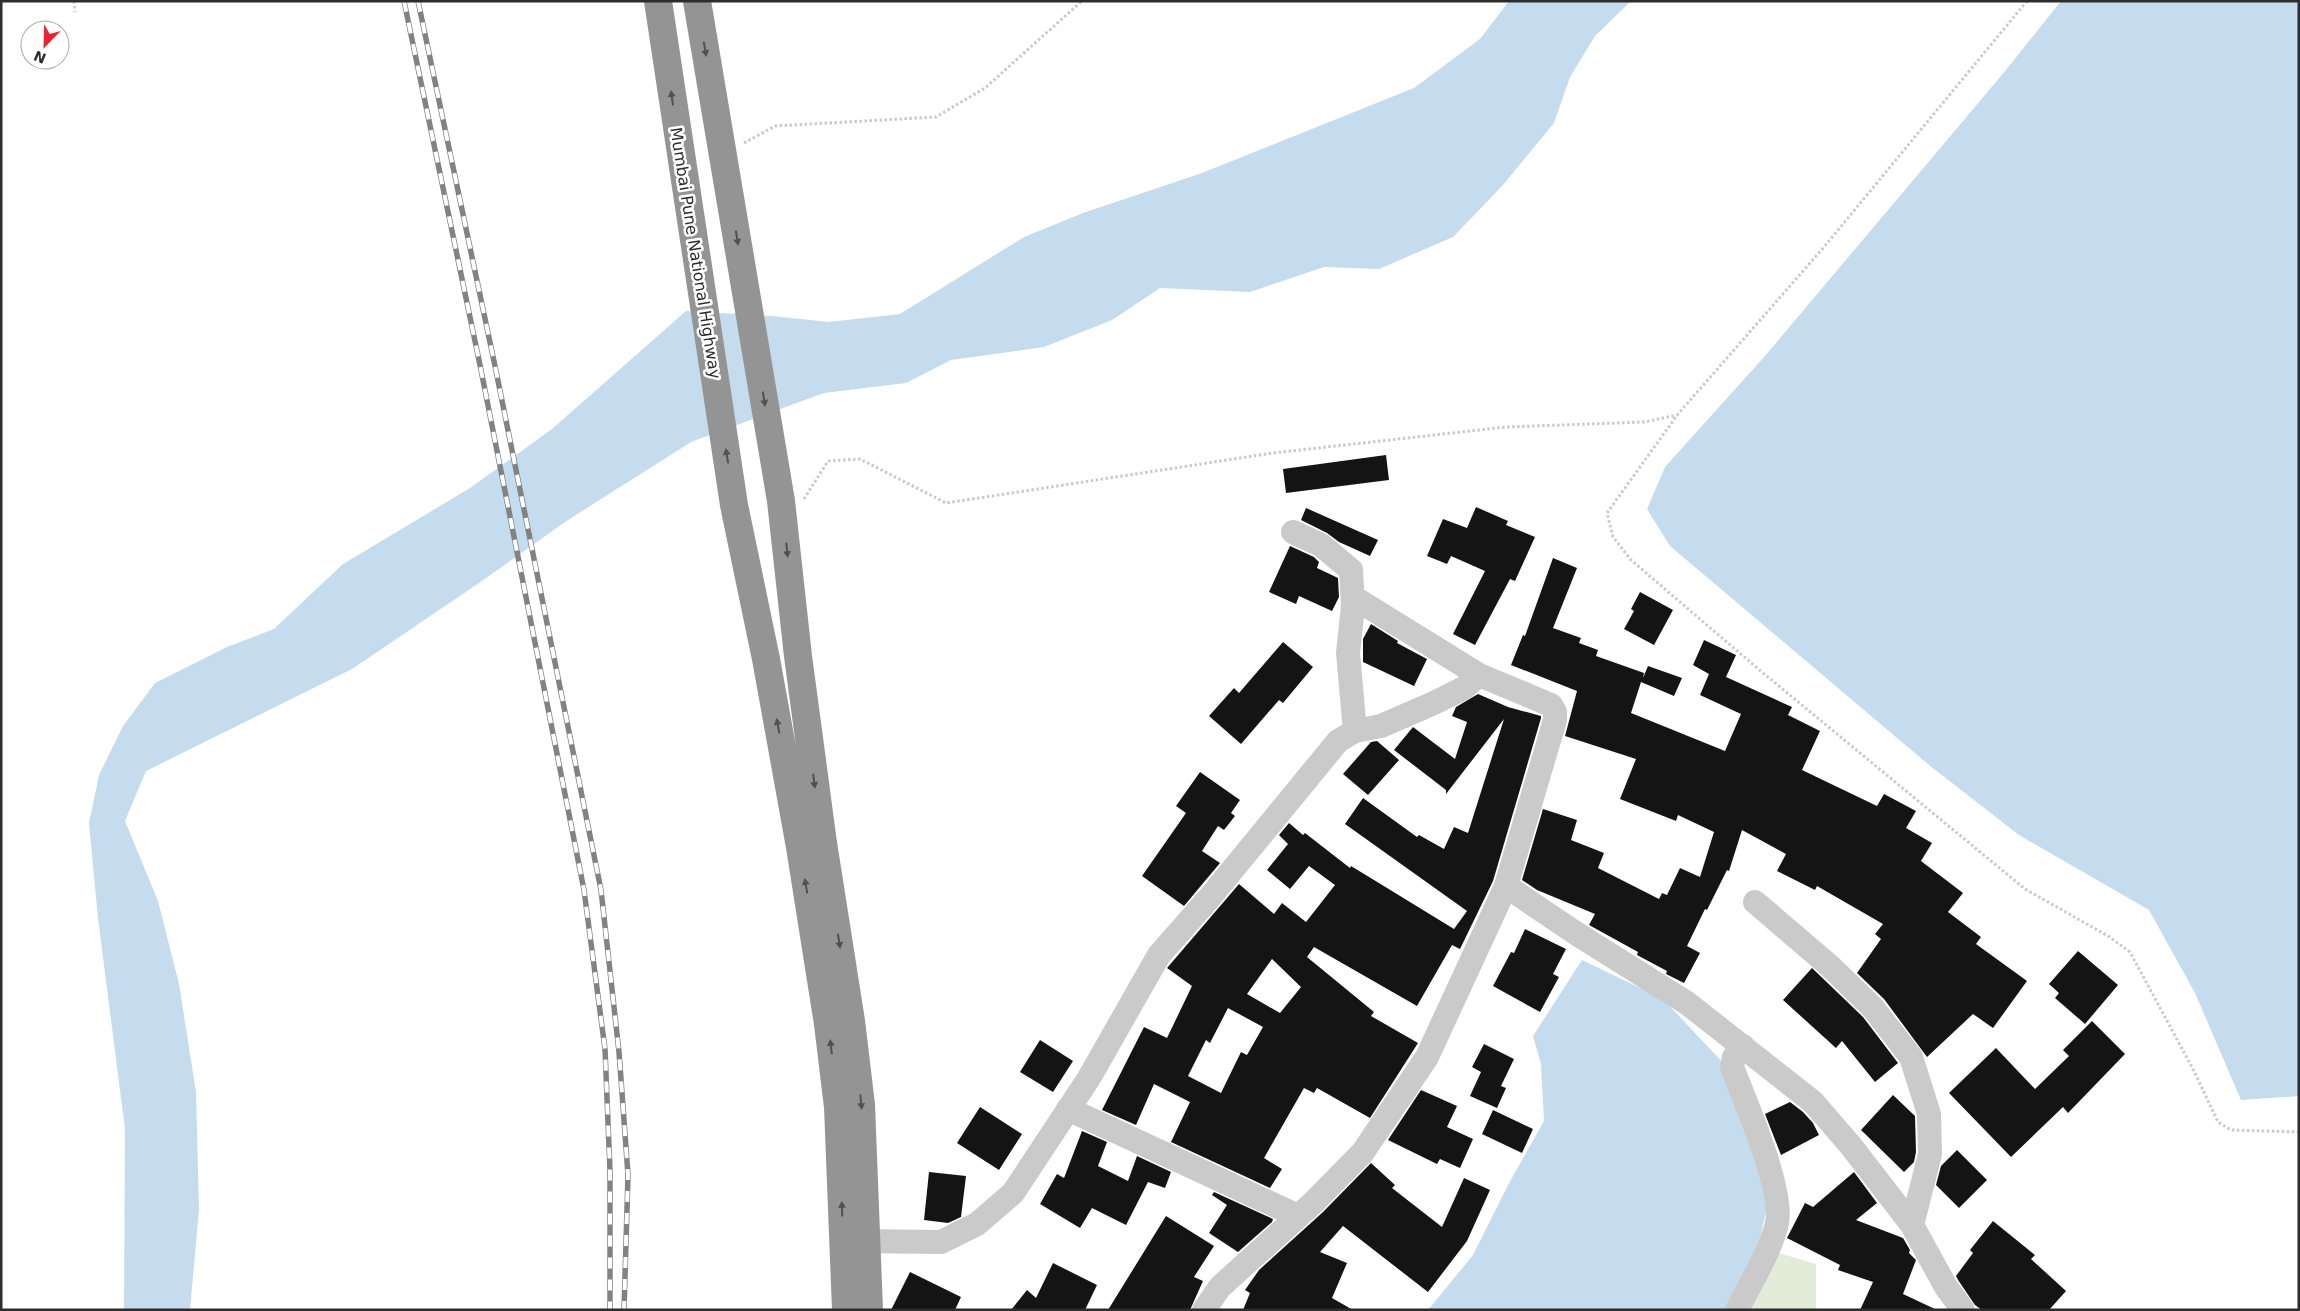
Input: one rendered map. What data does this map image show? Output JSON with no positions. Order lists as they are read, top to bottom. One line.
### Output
{"streets":{"highway":["Mumbai Pune National Highway"]},"north":"bottom left"}
